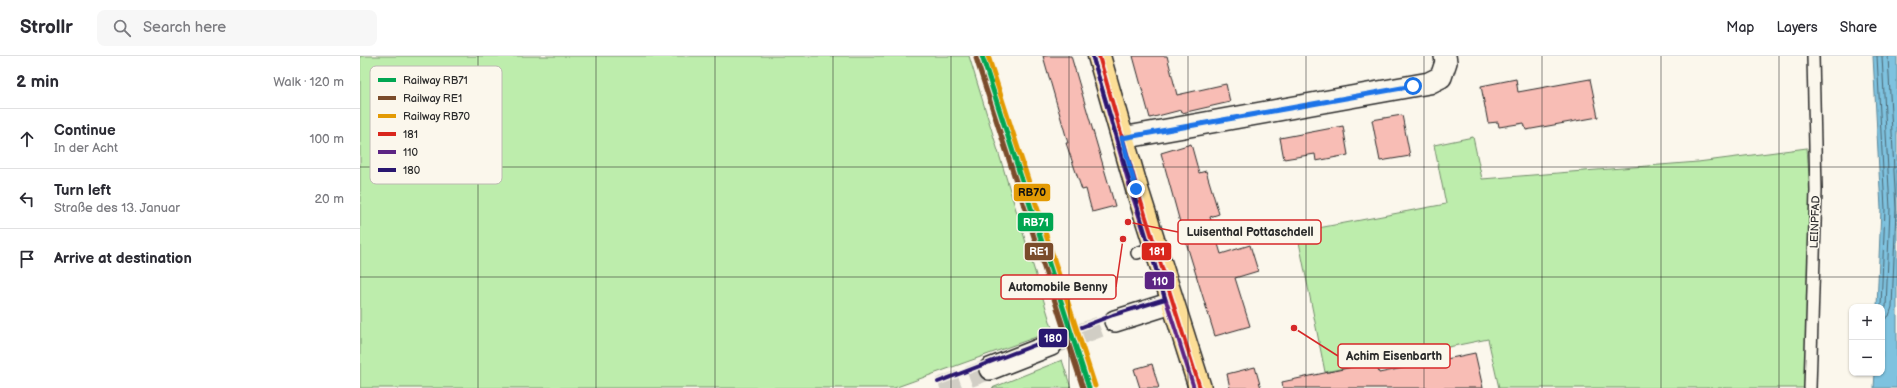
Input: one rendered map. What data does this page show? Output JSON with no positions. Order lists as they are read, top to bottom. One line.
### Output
{"streets":{"lane":["LEINPFAD"]},"places":["Luisenthal Pottaschdell","Automobile Benny","Achim Eisenbarth"],"lines":["rail line RB71","rail line RB70","transit line 181","rail line RE1","transit line 110","transit line 180"],"legend":["Railway RB71","Railway RE1","Railway RB70","181","110","180"],"page":{"header":"Strollr","search":"Search here","nav":["Map","Layers","Share"],"heading":["2 min","Walk · 120 m"],"list":[["Continue","In der Acht","100 m"],["Turn left","Straße des 13. Januar","20 m"],"Arrive at destination"],"map_buttons":["+","−"]}}
